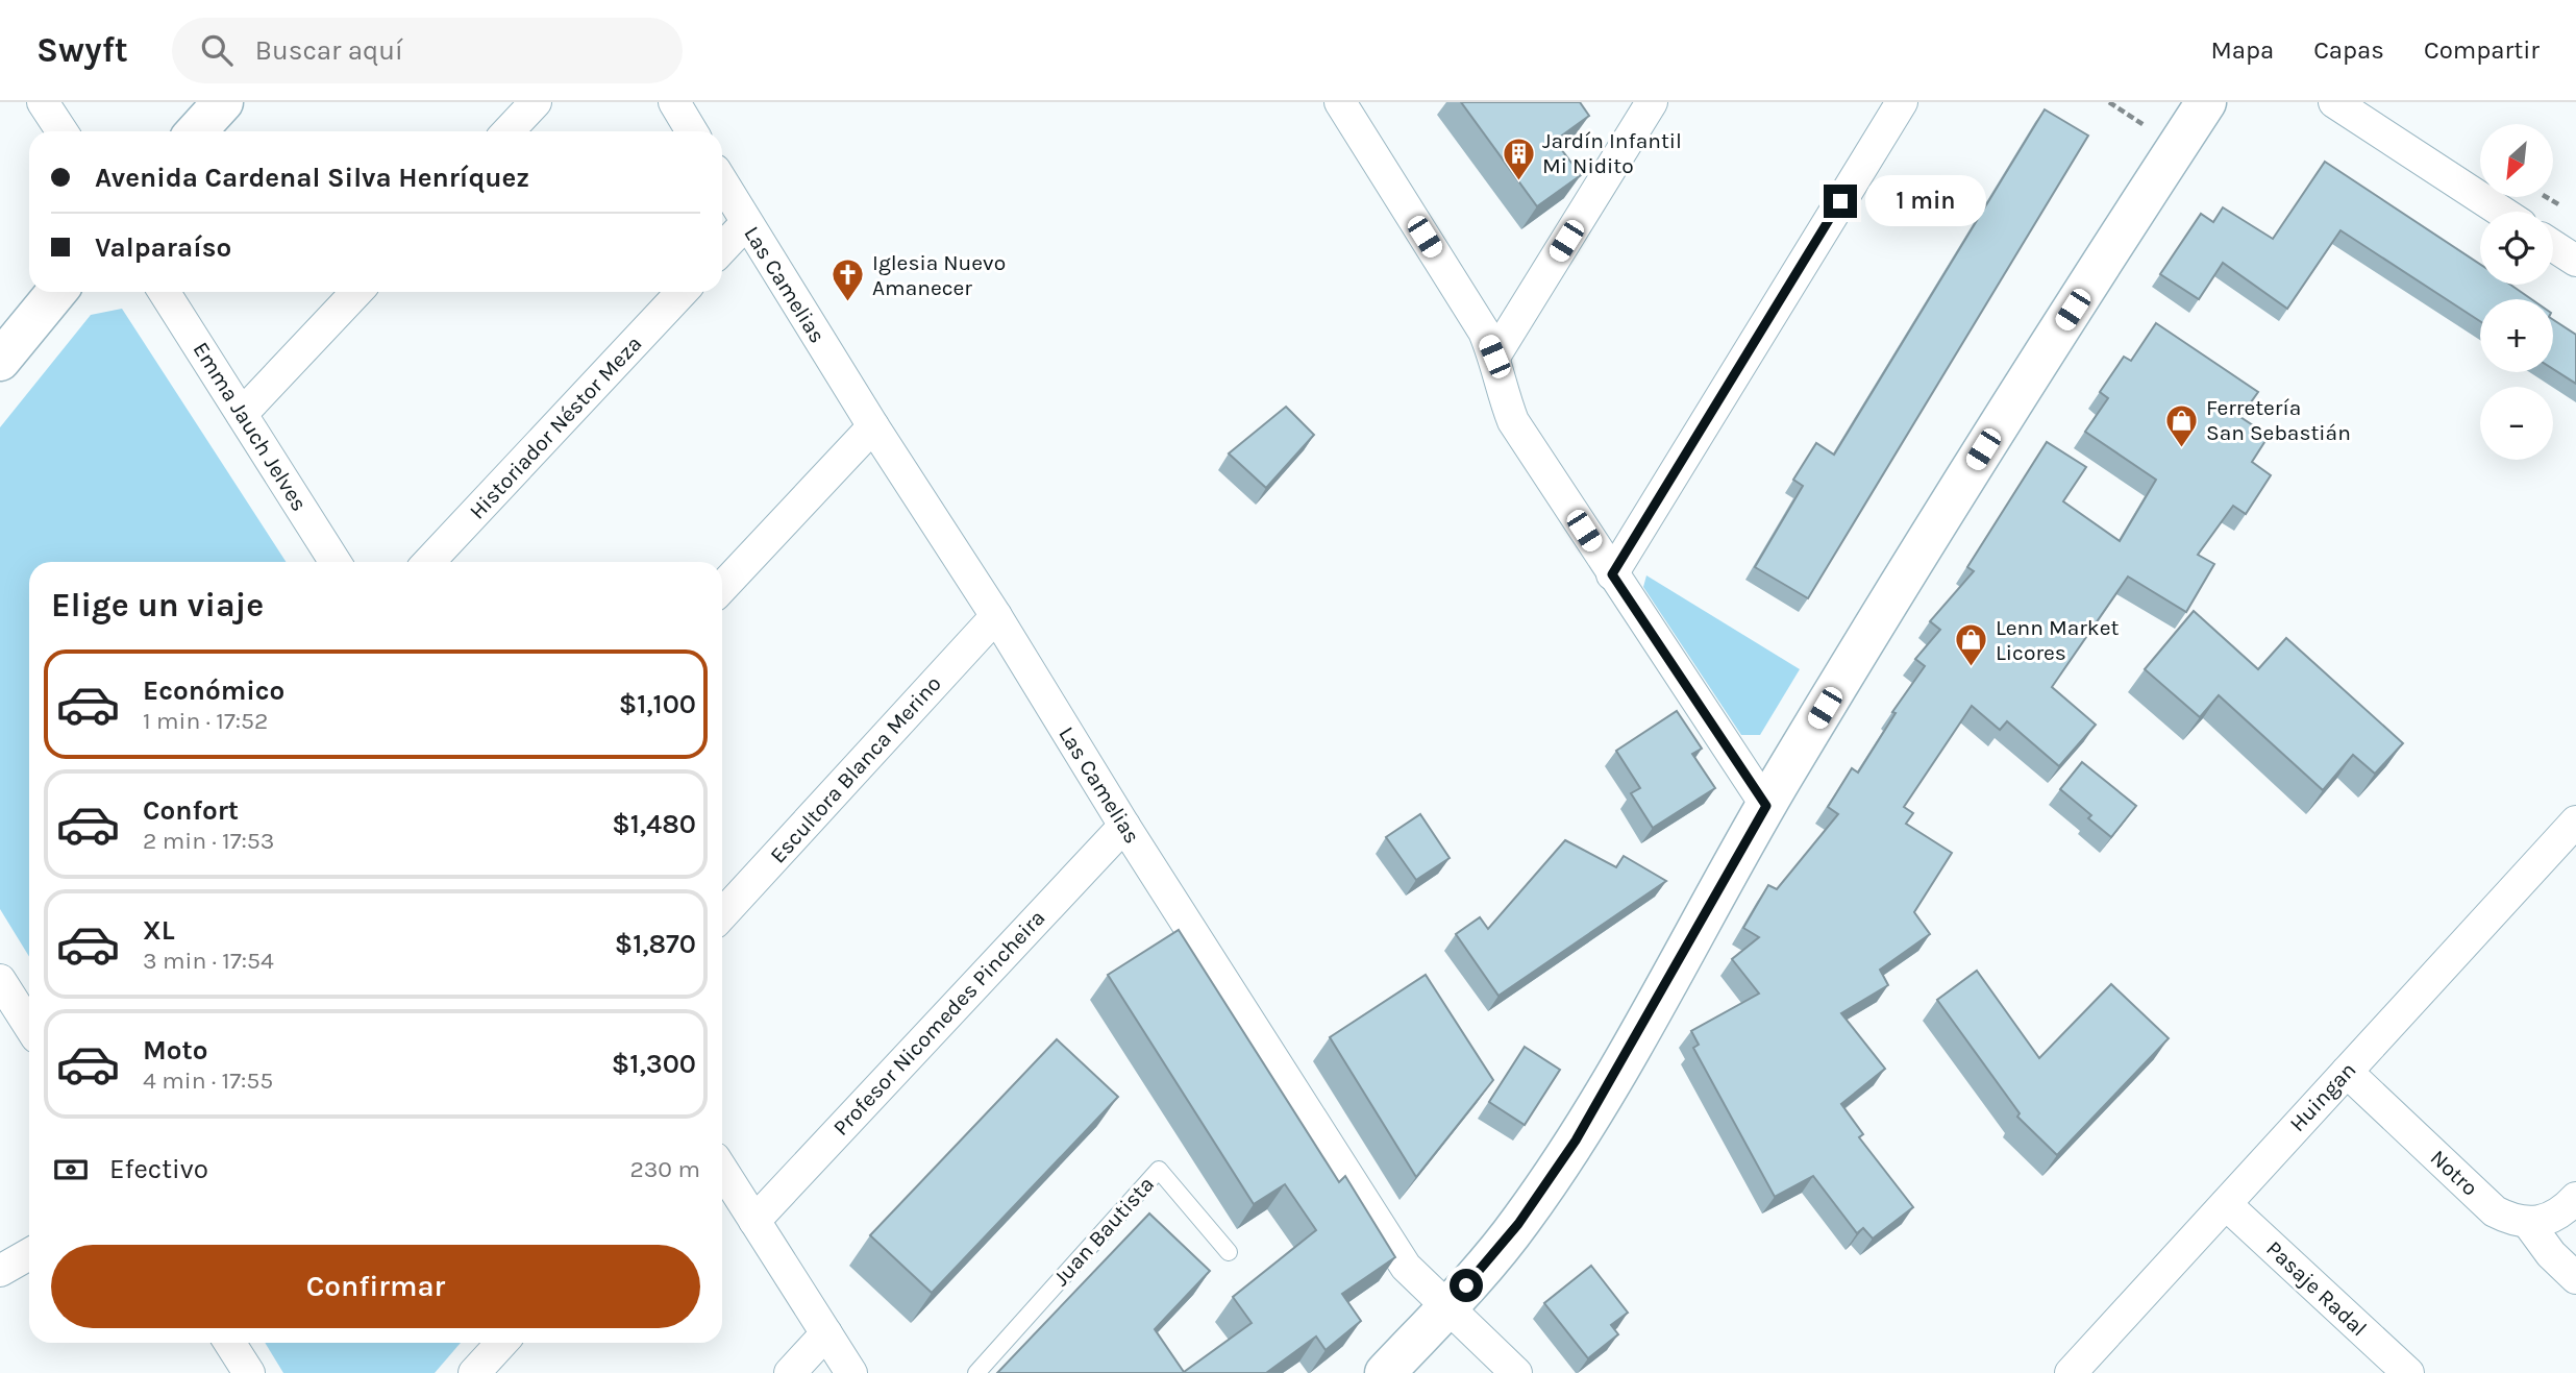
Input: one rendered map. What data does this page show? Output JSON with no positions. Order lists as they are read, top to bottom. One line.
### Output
{"streets":{"street":["Las Camelias","Emma Jauch Jelves","Historiador Néstor Meza","Escultora Blanca Merino","Profesor Nicomedes Pincheira","Huingan","Notro","Pasaje Radal"],"lane":["Juan Bautista"]},"crossings":[["Las Camelias","Escultora Blanca Merino"],["Las Camelias","Profesor Nicomedes Pincheira"],["Huingan","Notro"],["Huingan","Pasaje Radal"]],"places":{"building":["Jardín Infantil Mi Nidito"],"church":["Iglesia Nuevo Amanecer"],"shop":["Ferretería San Sebastián","Lenn Market Licores"]},"north":"bottom left","page":{"header":"Swyft","search":"Buscar aquí","nav":["Mapa","Capas","Compartir"],"map_buttons":["+","−"],"banner":["Avenida Cardenal Silva Henríquez","Valparaíso"],"bubble":"1 min","heading":"Elige un viaje","list":[{"name":"Económico","note":"1 min · 17:52","value":"$1,100"},{"name":"Confort","note":"2 min · 17:53","value":"$1,480"},{"name":"XL","note":"3 min · 17:54","value":"$1,870"},{"name":"Moto","note":"4 min · 17:55","value":"$1,300"}],"pay":["Efectivo","230 m"],"buttons":"Confirmar"}}
